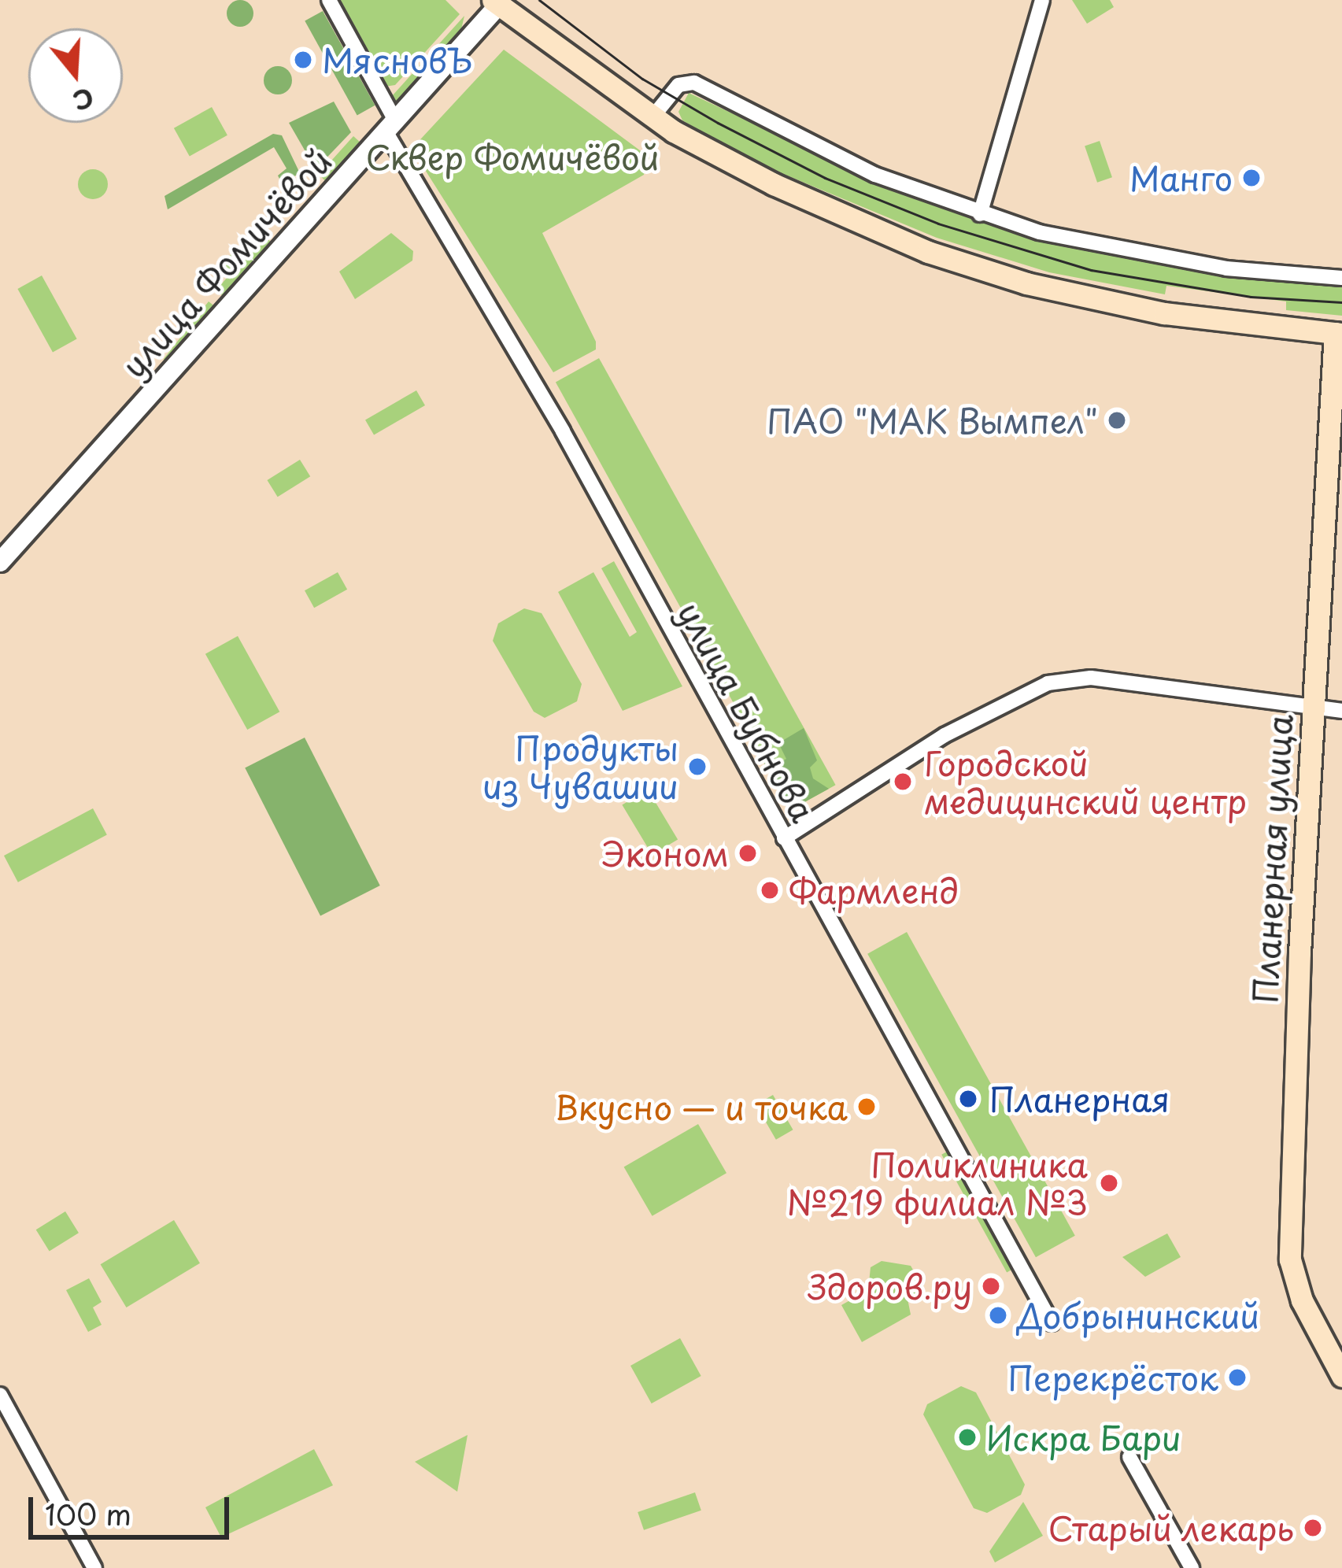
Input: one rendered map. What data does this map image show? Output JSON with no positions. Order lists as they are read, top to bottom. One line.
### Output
{"streets":{"main road":["Планерная улица"],"street":["улица Фомичёвой","улица Бубнова"]},"crossings":[["улица Фомичёвой","улица Бубнова"]],"parks":["Сквер Фомичёвой"],"places":["МясновЪ","Манго","ПАО \"МАК Вымпел\"","Продукты из Чувашии","Городской медицинский центр","Эконом","Фармленд","Планерная","Вкусно — и точка","Поликлиника №219 филиал №3","Здоров.ру","Добрынинский","Перекрёсток","Искра Бари","Старый лекарь"],"scale_bar":"100 m","north":"bottom"}
